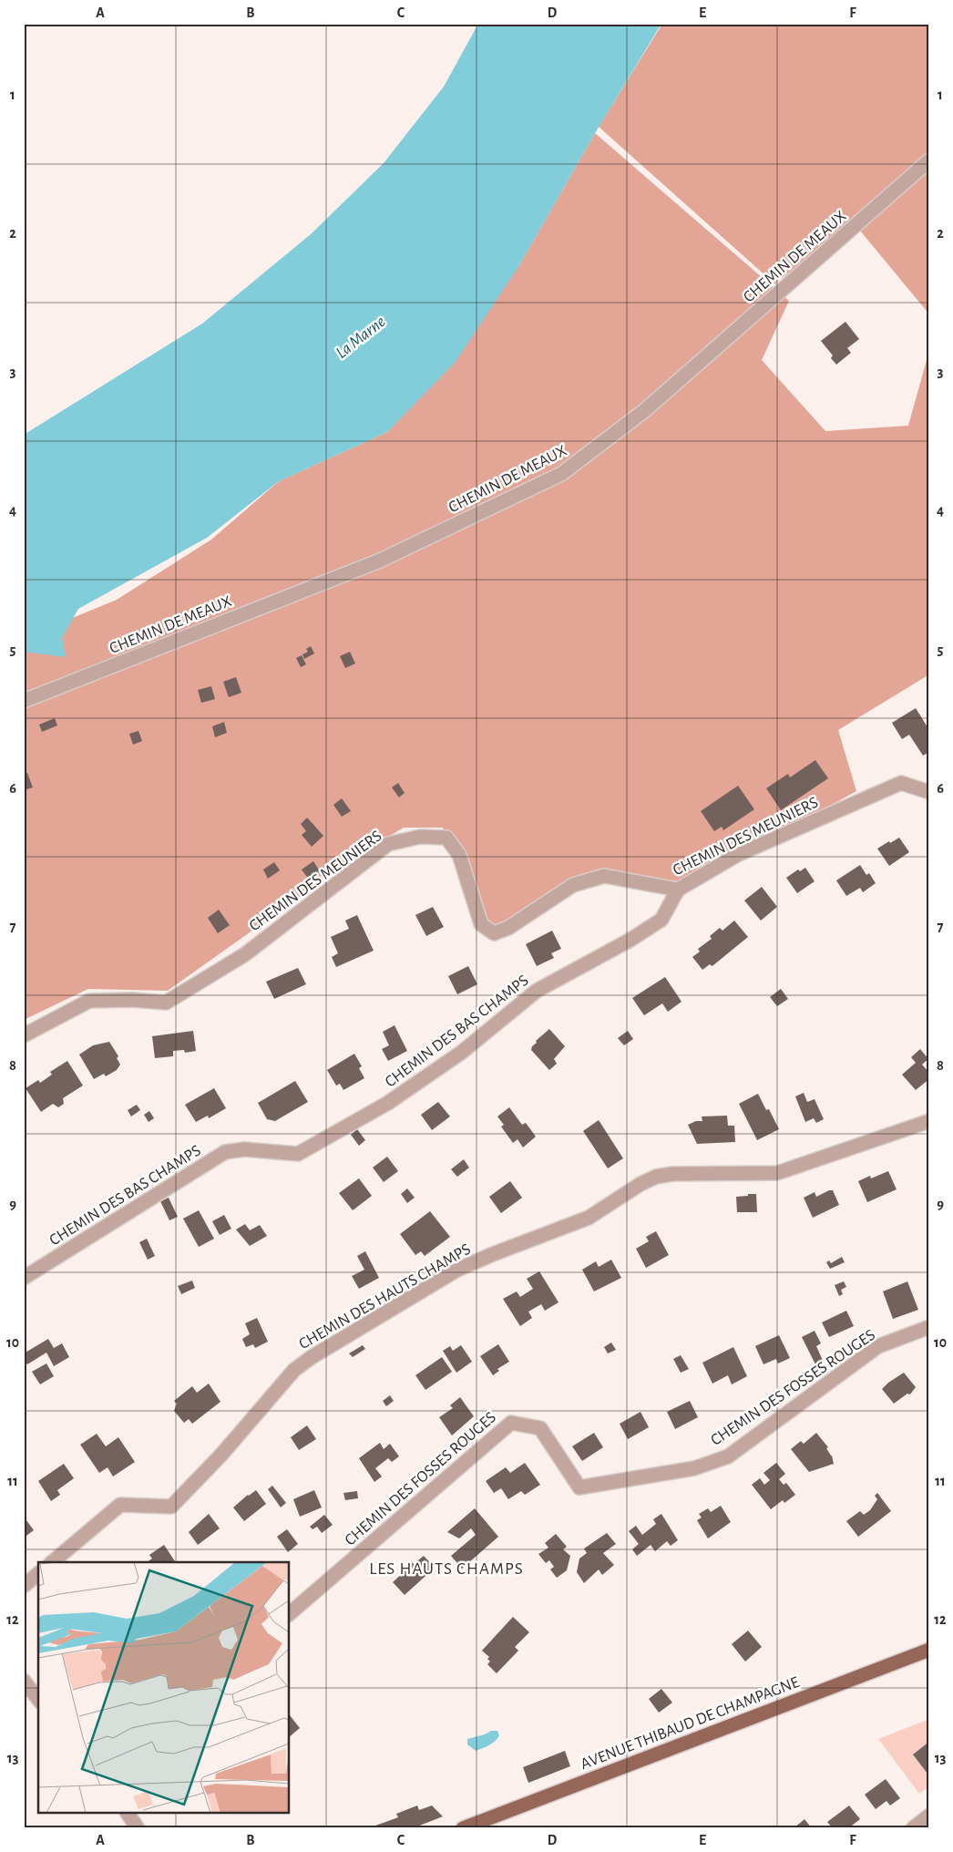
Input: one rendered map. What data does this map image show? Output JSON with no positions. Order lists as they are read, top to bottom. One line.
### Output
{"streets":{"main road":["AVENUE THIBAUD DE CHAMPAGNE"],"street":["CHEMIN DE MEAUX","CHEMIN DES MEUNIERS","CHEMIN DES BAS CHAMPS","CHEMIN DES HAUTS CHAMPS","CHEMIN DES FOSSES ROUGES"]},"crossings":[["CHEMIN DES MEUNIERS","CHEMIN DES BAS CHAMPS"]],"districts":["LES HAUTS CHAMPS"],"water":["La Marne"],"grid":{"columns":["A","B","C","D","E","F"],"rows":["1","2","3","4","5","6","7","8","9","10","11","12","13"]}}
